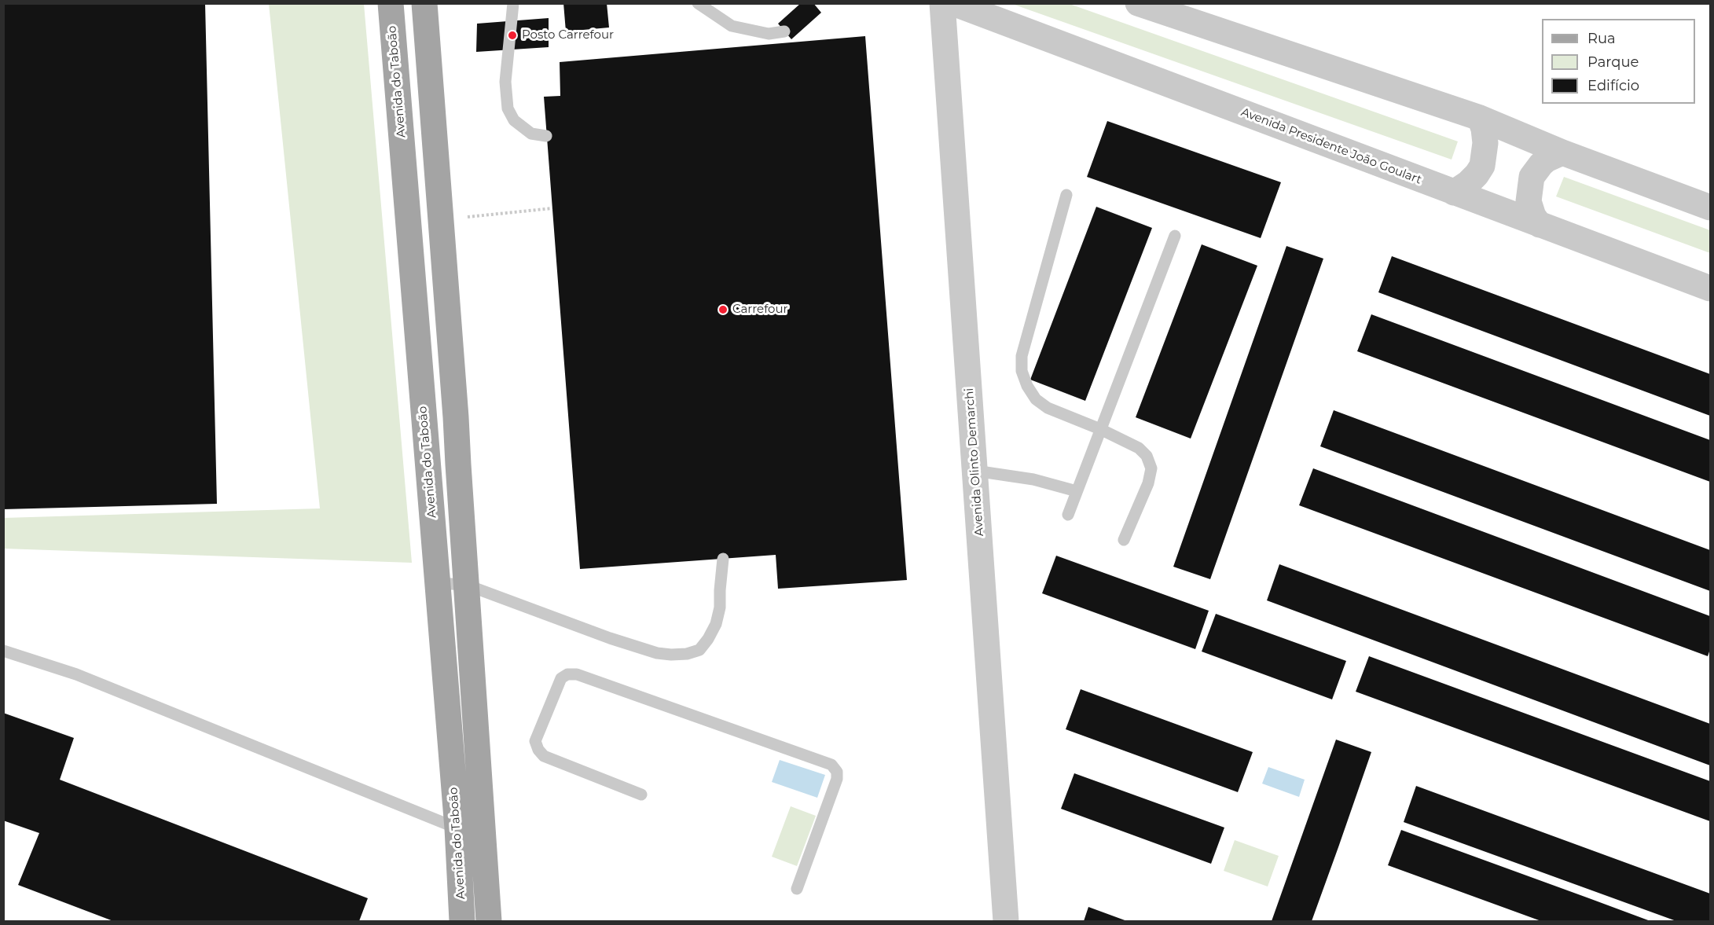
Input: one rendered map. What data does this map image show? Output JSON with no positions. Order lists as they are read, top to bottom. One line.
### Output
{"streets":{"main road":["Avenida do Taboão"],"street":["Avenida Presidente João Goulart","Avenida Olinto Demarchi"]},"places":["Posto Carrefour","Carrefour"],"legend":["Rua","Parque","Edifício"]}
